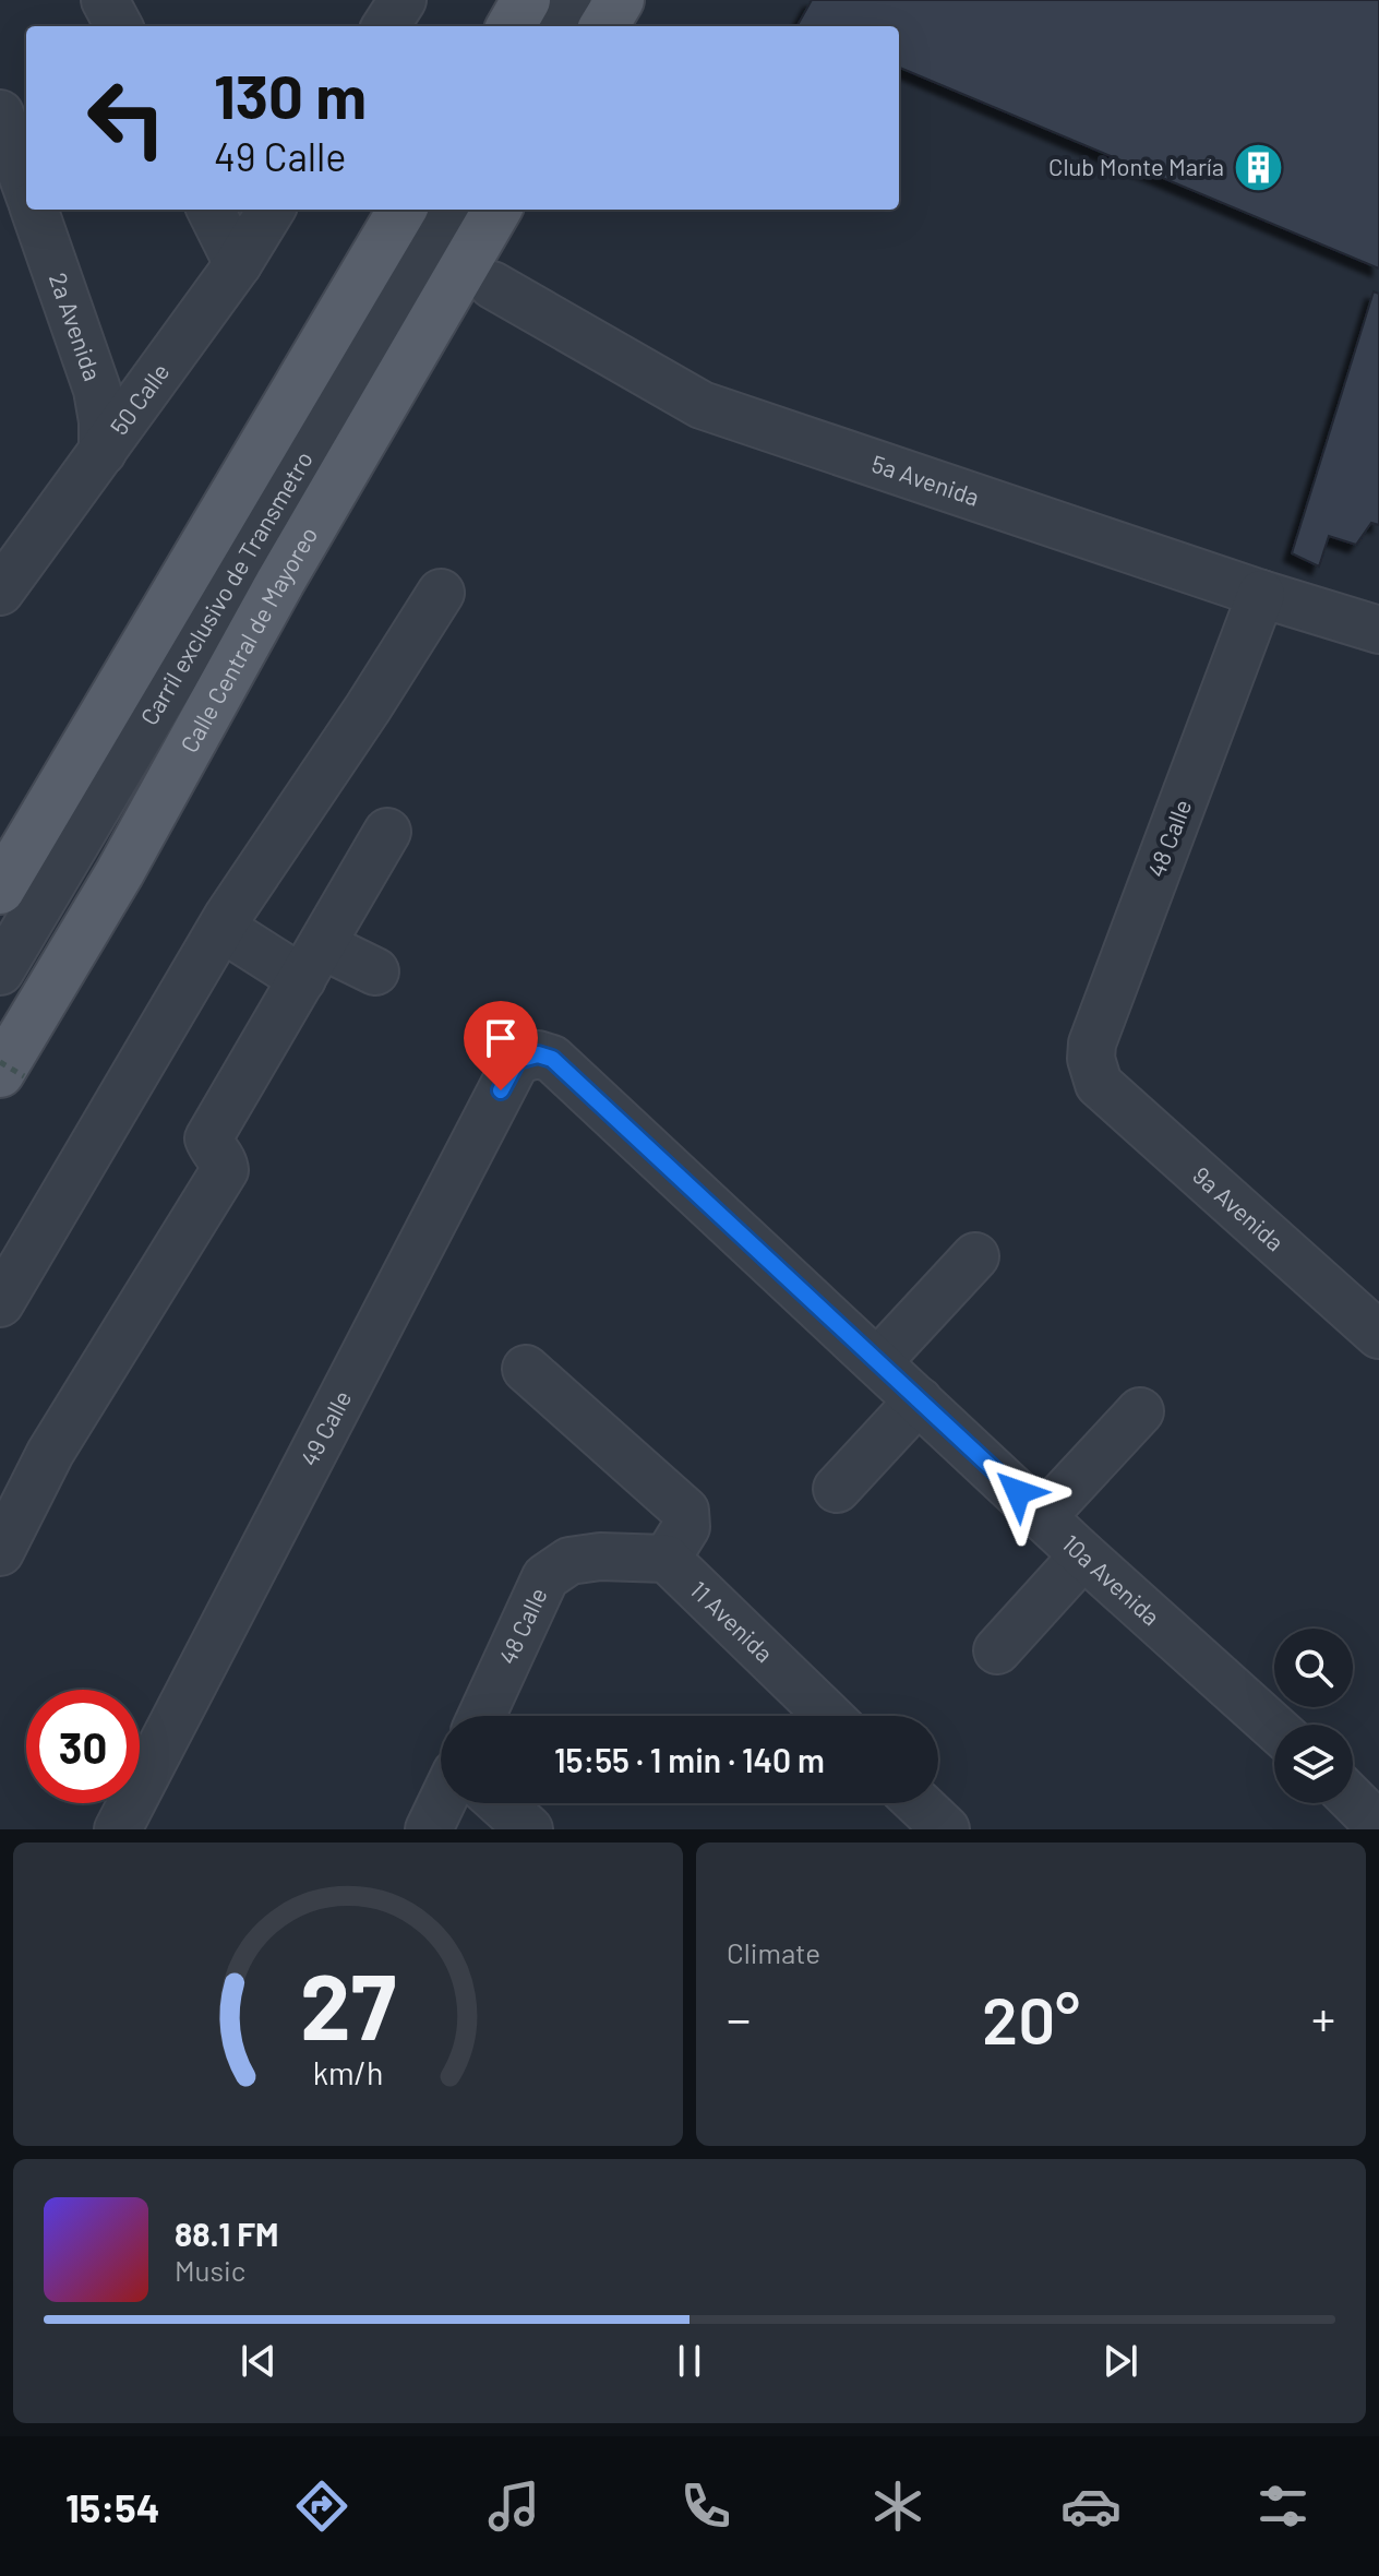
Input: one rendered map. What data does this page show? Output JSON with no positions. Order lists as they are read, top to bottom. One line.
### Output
{"streets":{"main road":["Calle Central de Mayoreo"],"street":["2a Avenida","50 Calle","5a Avenida","Carril exclusivo de Transmetro","48 Calle","9a Avenida","49 Calle","10a Avenida","11 Avenida"]},"crossings":[["2a Avenida","50 Calle"],["5a Avenida","48 Calle"],["48 Calle","9a Avenida"],["48 Calle","11 Avenida"],["49 Calle","10a Avenida"]],"places":{"building":["Club Monte María"]},"page":{"turn":["130 m","49 Calle"],"limit":"30","trip":"15:55 · 1 min · 140 m","tile":"Climate","heat":["−","20°","+"],"song":["88.1 FM","Music"],"tabs":"15:54","gauge":["27","km/h"]}}
